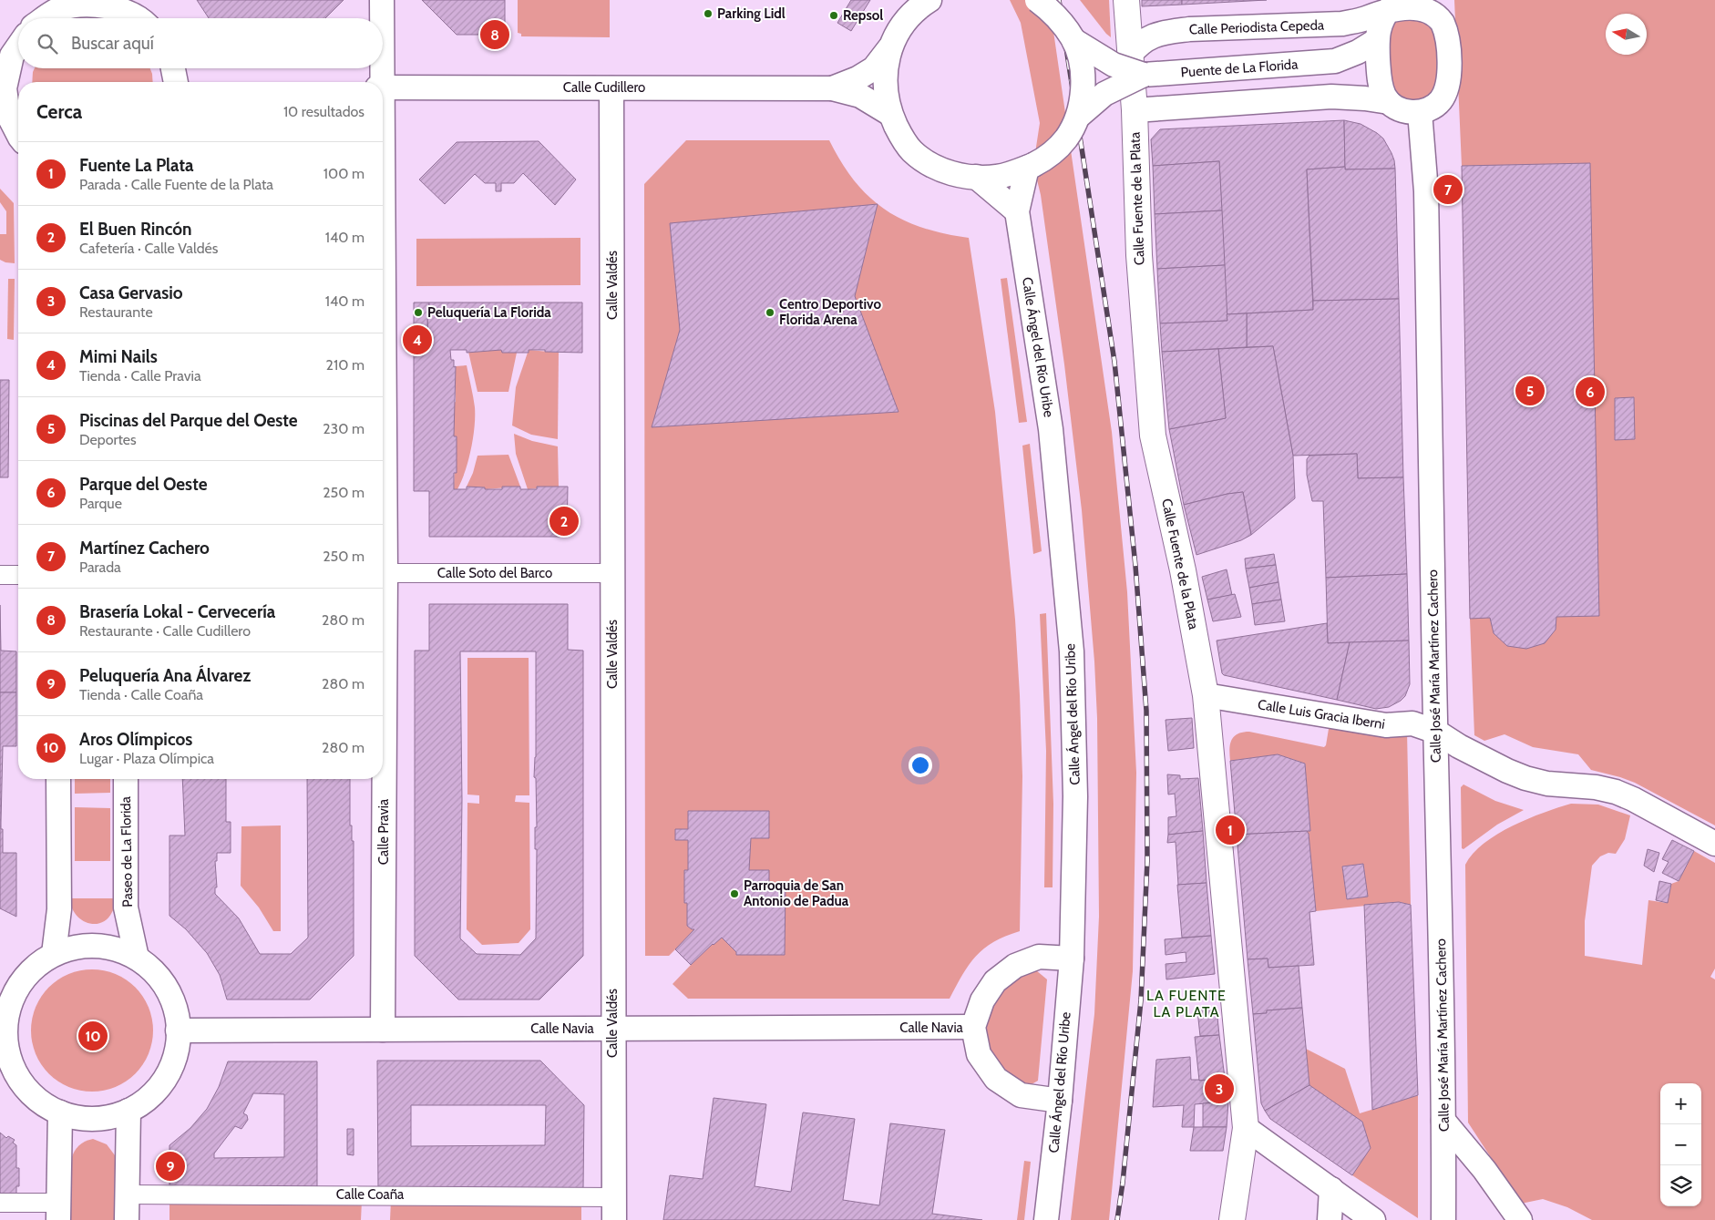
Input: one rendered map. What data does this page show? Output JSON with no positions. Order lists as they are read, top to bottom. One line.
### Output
{"streets":{"main road":["Calle Fuente de la Plata"],"street":["Calle Periodista Cepeda","Puente de La Florida","Calle Cudillero","Calle Valdés","Calle Ángel del Río Uribe","Calle Soto del Barco","Calle José María Martínez Cachero","Calle Luis Gracia Iberni","Calle Pravia","Paseo de La Florida","Calle Navia","Calle Coaña"]},"crossings":[["Calle Periodista Cepeda","Puente de La Florida"],["Calle Periodista Cepeda","Calle Fuente de la Plata"],["Calle Periodista Cepeda","Calle José María Martínez Cachero"],["Puente de La Florida","Calle Fuente de la Plata"],["Puente de La Florida","Calle José María Martínez Cachero"],["Calle Cudillero","Calle Valdés"],["Calle Fuente de la Plata","Calle Luis Gracia Iberni"],["Calle Valdés","Calle Soto del Barco"],["Calle Valdés","Calle Navia"],["Calle Valdés","Calle Coaña"],["Calle José María Martínez Cachero","Calle Luis Gracia Iberni"],["Calle Pravia","Calle Navia"]],"districts":["LA FUENTE LA PLATA"],"places":["Parking Lidl","Repsol","Peluquería La Florida","Centro Deportivo Florida Arena","Parroquia de San Antonio de Padua"],"north":"left","page":{"pins":["8","7","4","5","6","2","1","10","3","9"],"search":"Buscar aquí","heading":["Cerca","10 resultados"],"list":[{"mark":"1","name":"Fuente La Plata","note":"Parada · Calle Fuente de la Plata","value":"100 m"},{"mark":"2","name":"El Buen Rincón","note":"Cafetería · Calle Valdés","value":"140 m"},{"mark":"3","name":"Casa Gervasio","note":"Restaurante","value":"140 m"},{"mark":"4","name":"Mimi Nails","note":"Tienda · Calle Pravia","value":"210 m"},{"mark":"5","name":"Piscinas del Parque del Oeste","note":"Deportes","value":"230 m"},{"mark":"6","name":"Parque del Oeste","note":"Parque","value":"250 m"},{"mark":"7","name":"Martínez Cachero","note":"Parada","value":"250 m"},{"mark":"8","name":"Brasería Lokal - Cervecería","note":"Restaurante · Calle Cudillero","value":"280 m"},{"mark":"9","name":"Peluquería Ana Álvarez","note":"Tienda · Calle Coaña","value":"280 m"},{"mark":"10","name":"Aros Olímpicos","note":"Lugar · Plaza Olímpica","value":"280 m"}],"map_buttons":["+","−"]}}
